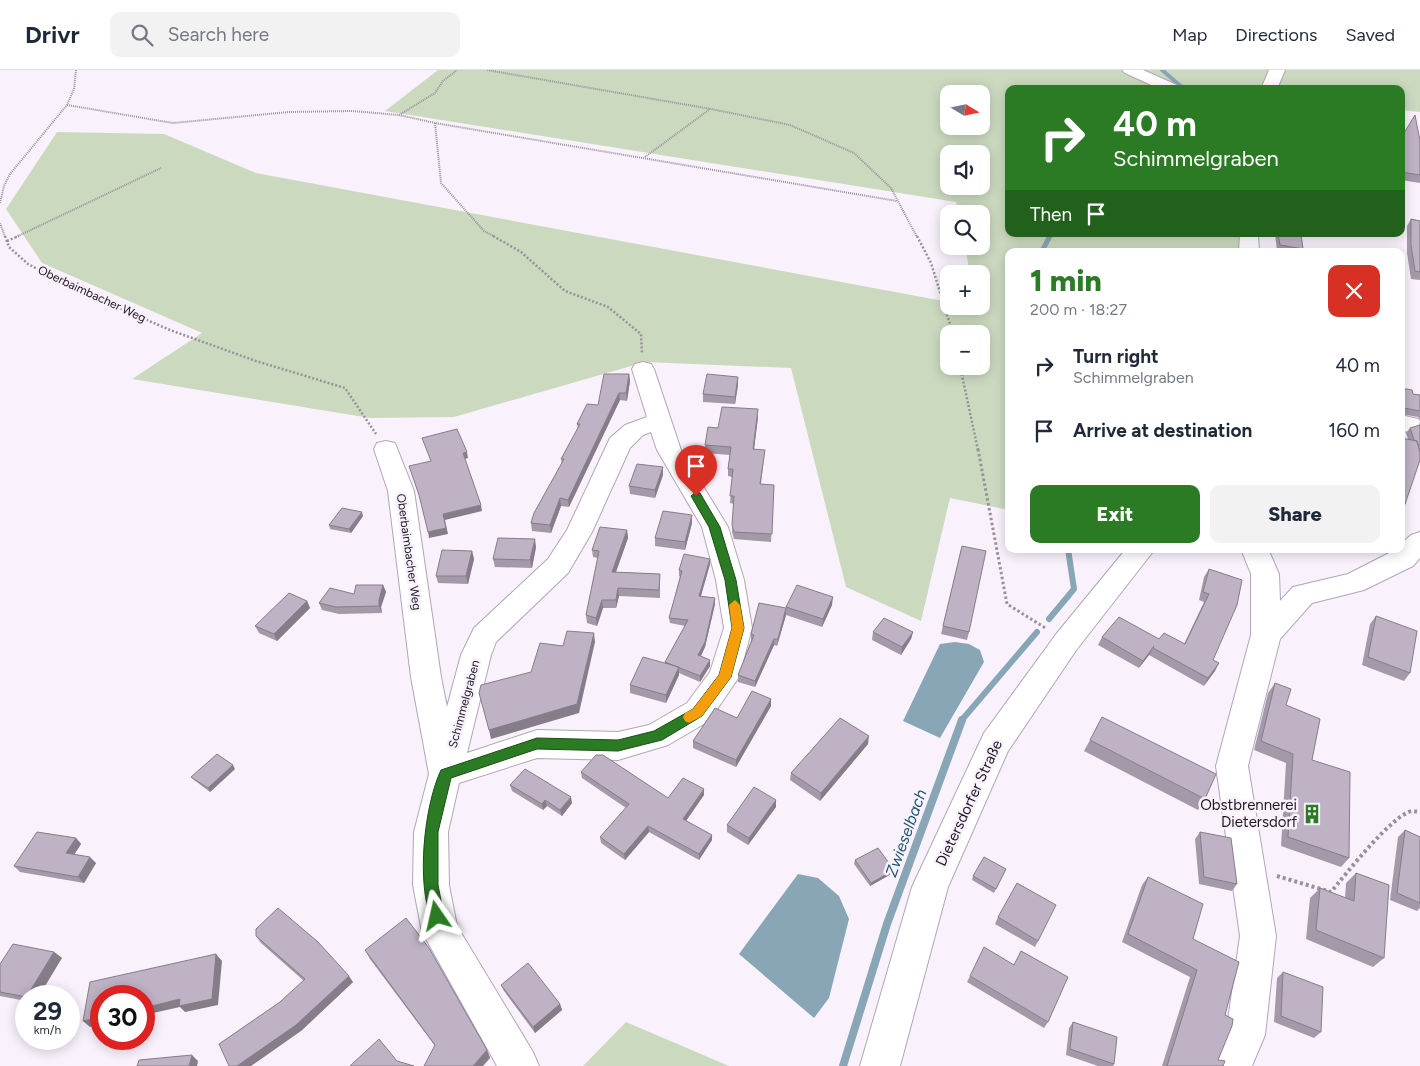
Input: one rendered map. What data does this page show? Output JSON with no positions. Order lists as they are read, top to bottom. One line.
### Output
{"streets":{"street":["Oberbaimbacher Weg","Schimmelgraben","Dietersdorfer Straße"]},"crossings":[["Oberbaimbacher Weg","Schimmelgraben"]],"water":["Zwieselbach"],"places":{"building":["Obstbrennerei Dietersdorf"]},"north":"right","page":{"header":"Drivr","search":"Search here","nav":["Map","Directions","Saved"],"map_buttons":["+","−"],"turn":["40 m","Schimmelgraben"],"then":"Then","heading":["1 min","200 m · 18:27"],"list":[{"name":"Turn right","note":"Schimmelgraben","value":"40 m"},{"name":"Arrive at destination","value":"160 m"}],"buttons":["Exit","Share"],"speed":"29 km/h","limit":"30"}}
